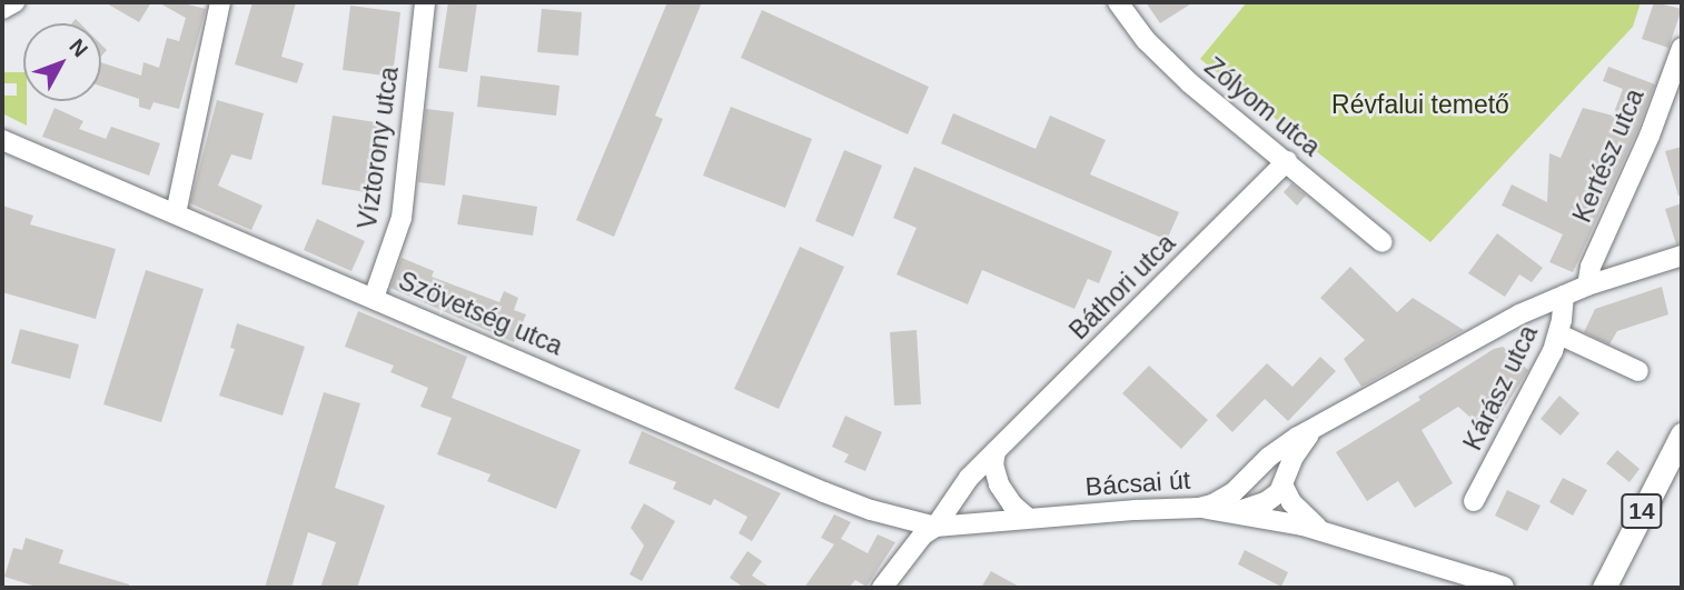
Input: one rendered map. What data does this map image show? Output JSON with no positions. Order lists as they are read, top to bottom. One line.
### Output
{"streets":{"main road":["14"],"street":["Zólyom utca","Víztorony utca","Kertész utca","Báthori utca","Szövetség utca","Kárász utca","Bácsai út"]},"crossings":[["Zólyom utca","Báthori utca"],["Víztorony utca","Szövetség utca"],["Kertész utca","Bácsai út"],["Báthori utca","Szövetség utca"],["Báthori utca","Bácsai út"],["Szövetség utca","Bácsai út"],["Kárász utca","Bácsai út"]],"parks":["Révfalui temető"],"north":"top right"}
